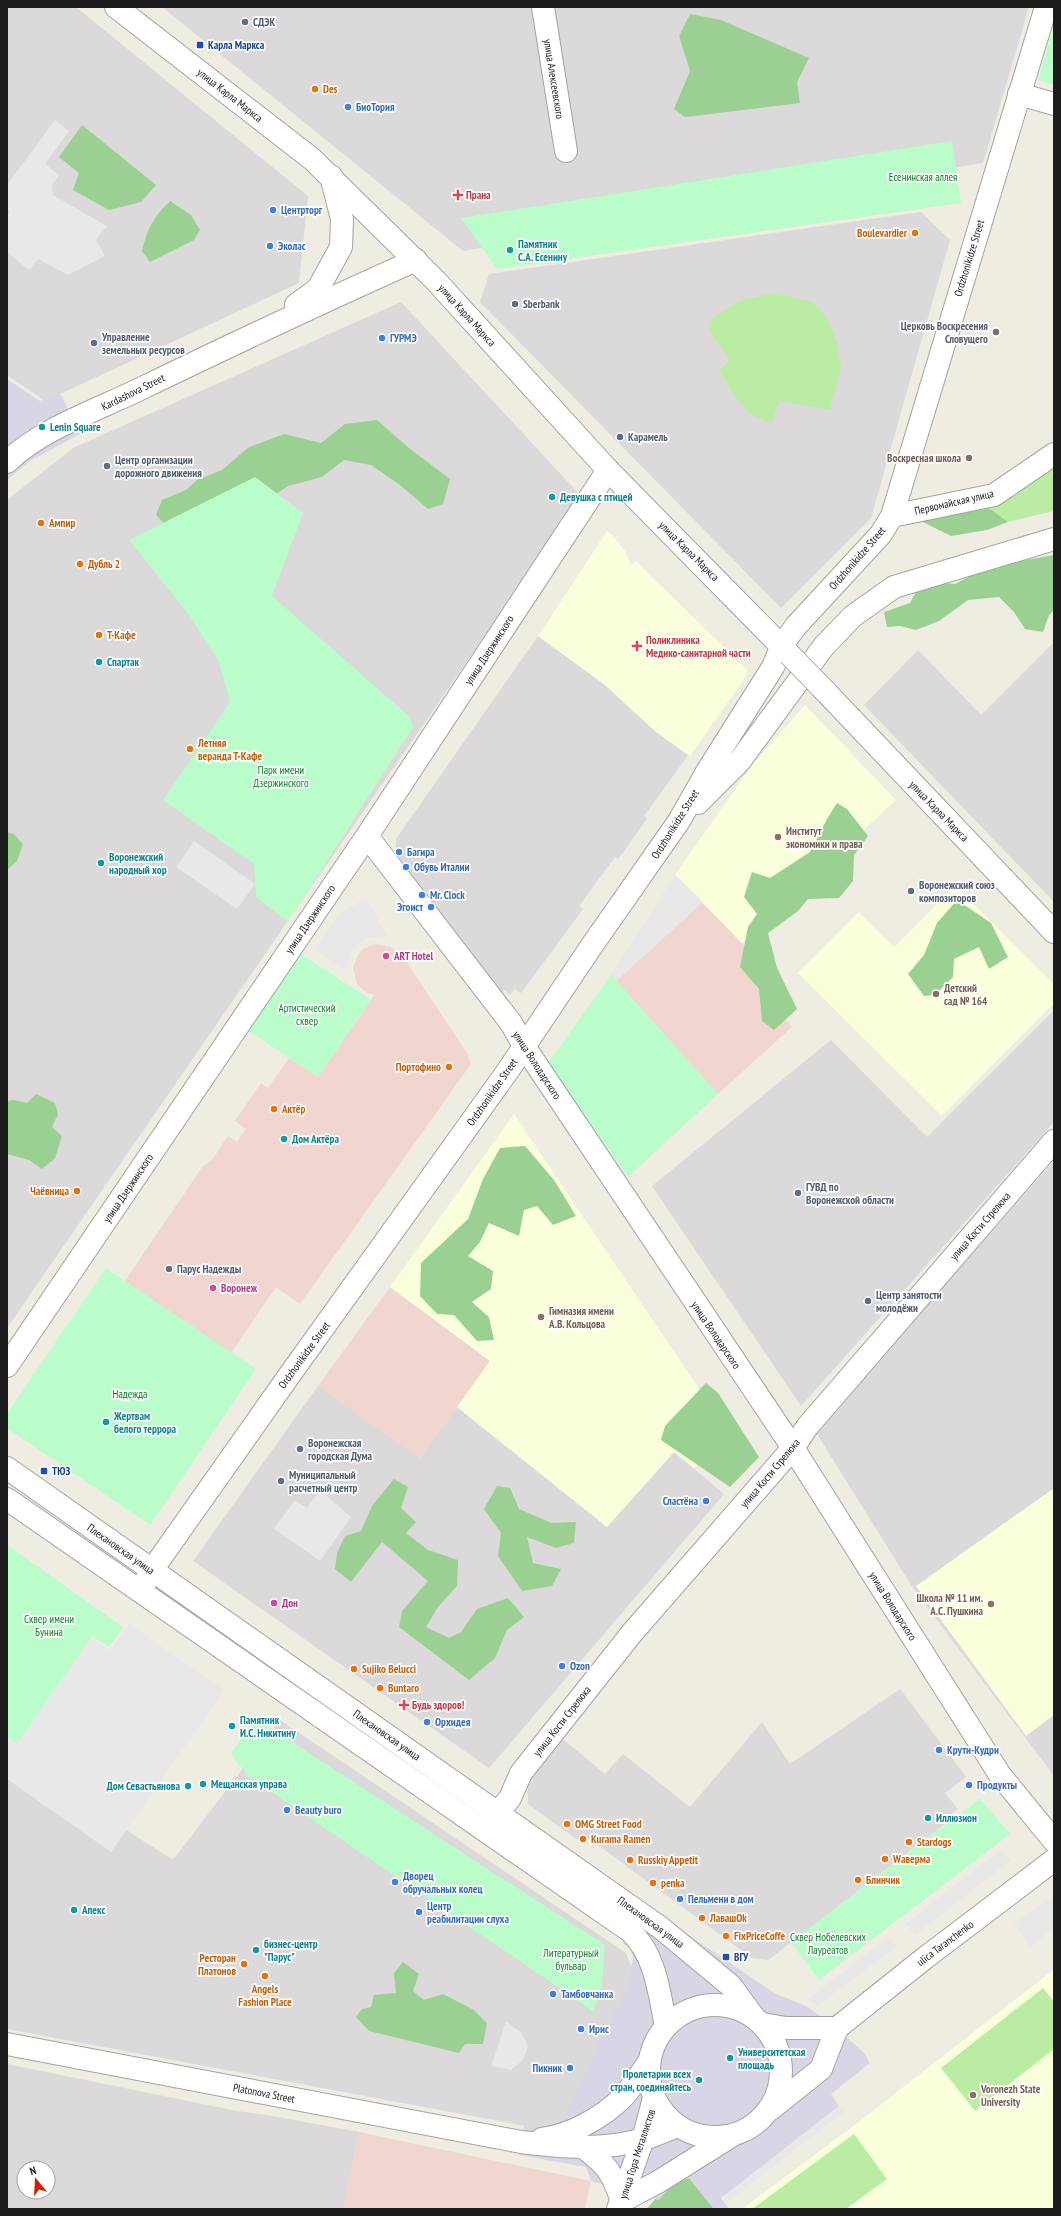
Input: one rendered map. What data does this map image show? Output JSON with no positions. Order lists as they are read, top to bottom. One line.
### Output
{"streets":{"street":["улица Алексеевского","улица Карла Маркса","Ordzhonikidze Street","Kardashova Street","Первомайская улица","улица Дзержинского","улица Володарского","улица Кости Стрелюка","Плехановская улица","ulica Taranchenko","Platonova Street","улица Гора Металлистов"]},"crossings":[["улица Карла Маркса","Ordzhonikidze Street"],["улица Карла Маркса","Kardashova Street"],["улица Карла Маркса","улица Дзержинского"],["Ordzhonikidze Street","Первомайская улица"],["Ordzhonikidze Street","улица Володарского"],["Ordzhonikidze Street","Плехановская улица"],["улица Дзержинского","улица Володарского"],["улица Володарского","улица Кости Стрелюка"],["улица Кости Стрелюка","Плехановская улица"],["Плехановская улица","Platonova Street"],["Плехановская улица","улица Гора Металлистов"],["Platonova Street","улица Гора Металлистов"]],"parks":["Есенинская аллея","Парк имени Дзержинского","Артистический сквер","Надежда","Cквер имени Бунина","Сквер Нобелевских Лауреатов","Литературный бульвар"],"places":{"other":["СДЭК","Des","БиоТория","Центрторг","Boulevardier","Эколас","Памятник С.А. Есенину","Sberbank","Церковь Воскресения Словущего","ГУРМЭ","Управление земельных ресурсов","Lenin Square","Карамель","Воскресная школа","Центр организации дорожного движения","Девушка с птицей","Ампир","Дубль 2","Т-Кафе","Спартак","Летняя веранда Т-Кафе","Институт экономики и права","Багира","Воронежский народный хор","Обувь Италии","Воронежский союз композиторов","Mr. Clock","Эгоист","ART Hotel","Детский сад № 164","Портофино","Актёр","Дом Актёра","Чаёвница","ГУВД по Воронежской области","Парус Надежды","Воронеж","Центр занятости молодёжи","Гимназия имени А.В. Кольцова","Жертвам белого террора","Воронежская городская Дума","Муниципальный расчетный центр","Сластёна","Дон","Школа № 11 им. А.С. Пушкина","Ozon","Sujiko Belucci","Buntaro","Орхидея","Памятник И.С. Никитину","Крути-Кудри","Мещанская управа","Продукты","Дом Севастьянова","Beauty buro","Иллюзион","OMG Street Food","Kurama Ramen","Stardogs","Wаверма","Russkiy Appetit","Блинчик","Дворец обручальных колец","penka","Пельмени в дом","Апекс","Центр реабилитации слуха","ЛавашOk","FixPriceCoffe","бизнес-центр \"Парус\"","Ресторан Платонов","Angels Fashion Place","Тамбовчанка","Ирис","Университетская площадь","Пикник","Пролетарии всех стран, соединяйтесь","Voronezh State University"],"transit":["Карла Маркса","ТЮЗ","ВГУ"],"health":["Прана","Поликлиника Медико-санитарной части","Будь здоров!"]},"north":"top"}
